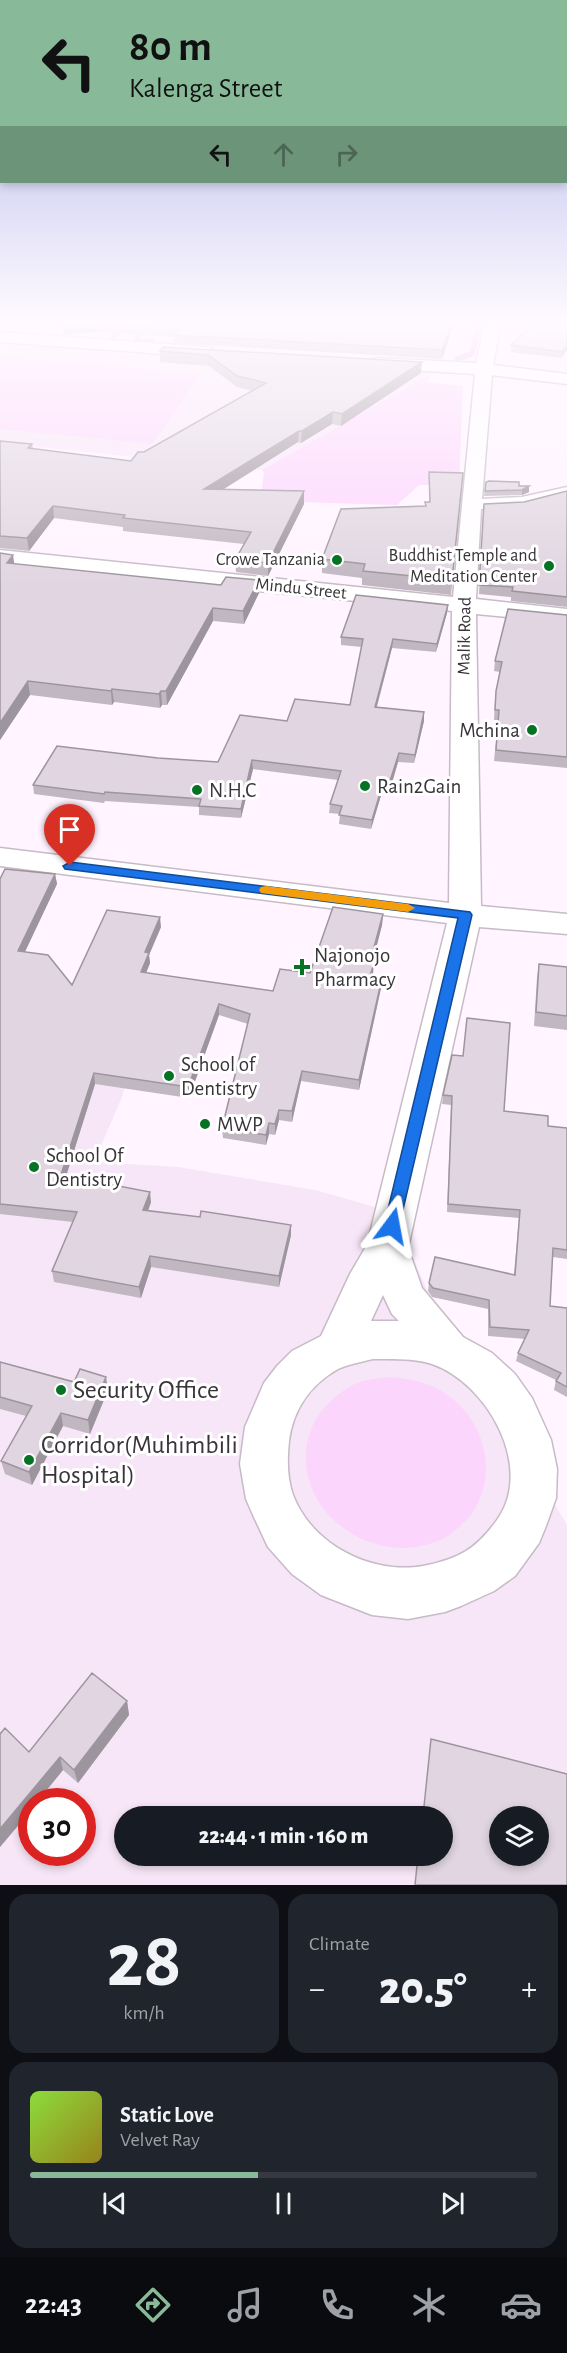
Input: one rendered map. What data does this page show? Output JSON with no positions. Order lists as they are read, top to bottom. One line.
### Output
{"streets":{"street":["Mindu Street","Malik Road"]},"crossings":[["Mindu Street","Malik Road"]],"places":{"other":["Crowe Tanzania","Buddhist Temple and Meditation Center","Mchina","Rain2Gain","N.H.C","School of Dentistry","MWP","School Of Dentistry","Security Office","Corridor(Muhimbili Hospital)"],"health":["Najonojo Pharmacy"]},"page":{"turn":["80 m","Kalenga Street"],"limit":"30","trip":"22:44 · 1 min · 160 m","tile":[["28","km/h"],"Climate"],"heat":["−","20.5°","+"],"song":["Static Love","Velvet Ray"],"tabs":"22:43"}}
